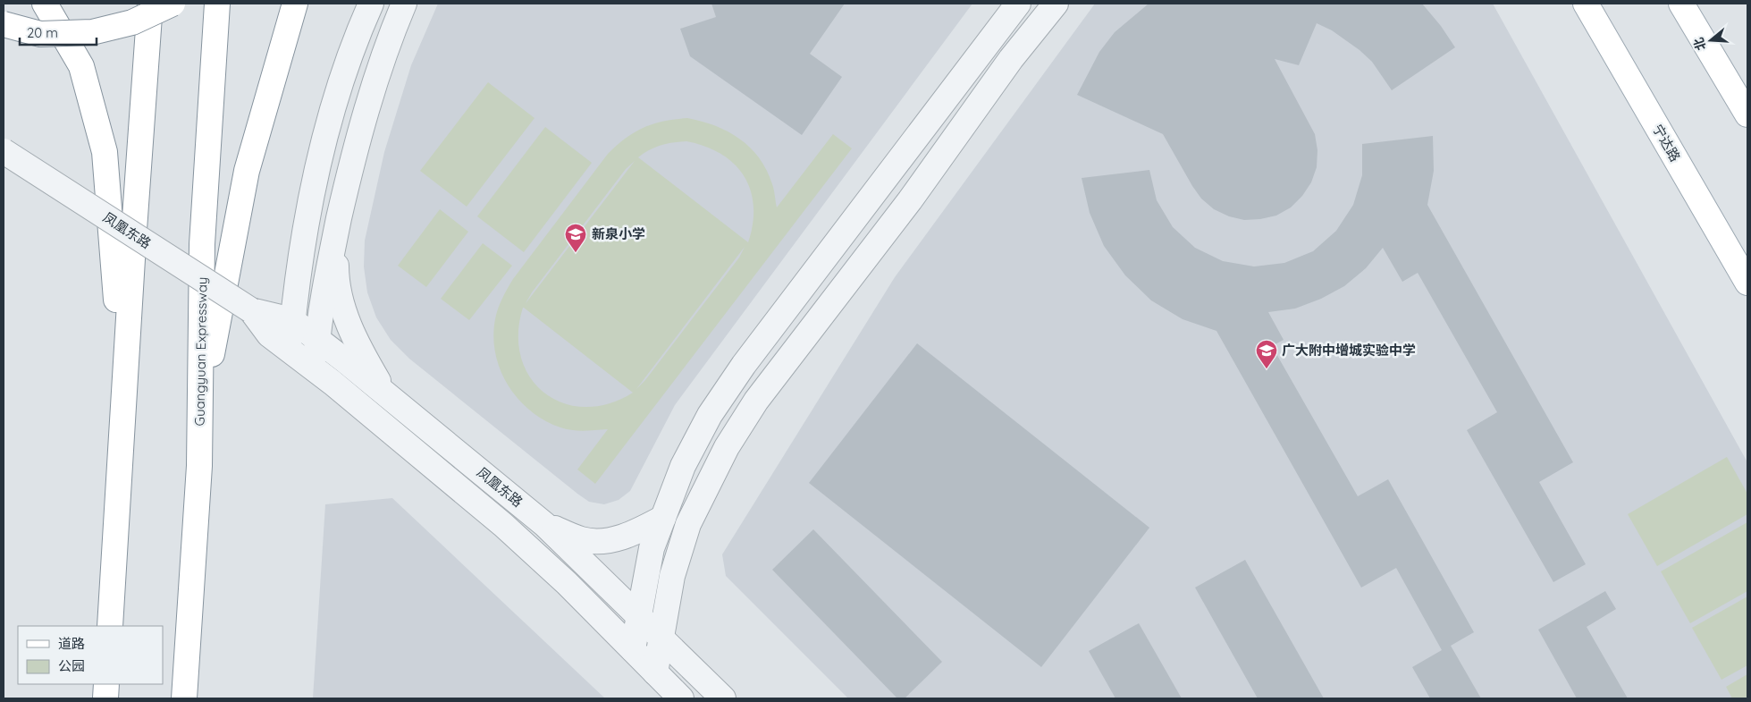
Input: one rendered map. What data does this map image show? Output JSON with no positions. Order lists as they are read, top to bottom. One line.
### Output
{"streets":{"main road":["宁达路","Guangyuan Expressway"],"street":["凤凰东路"]},"places":{"school or university":["新泉小学","广大附中增城实验中学"]},"legend":["道路","公园"],"scale_bar":"20 m","north":"left"}
